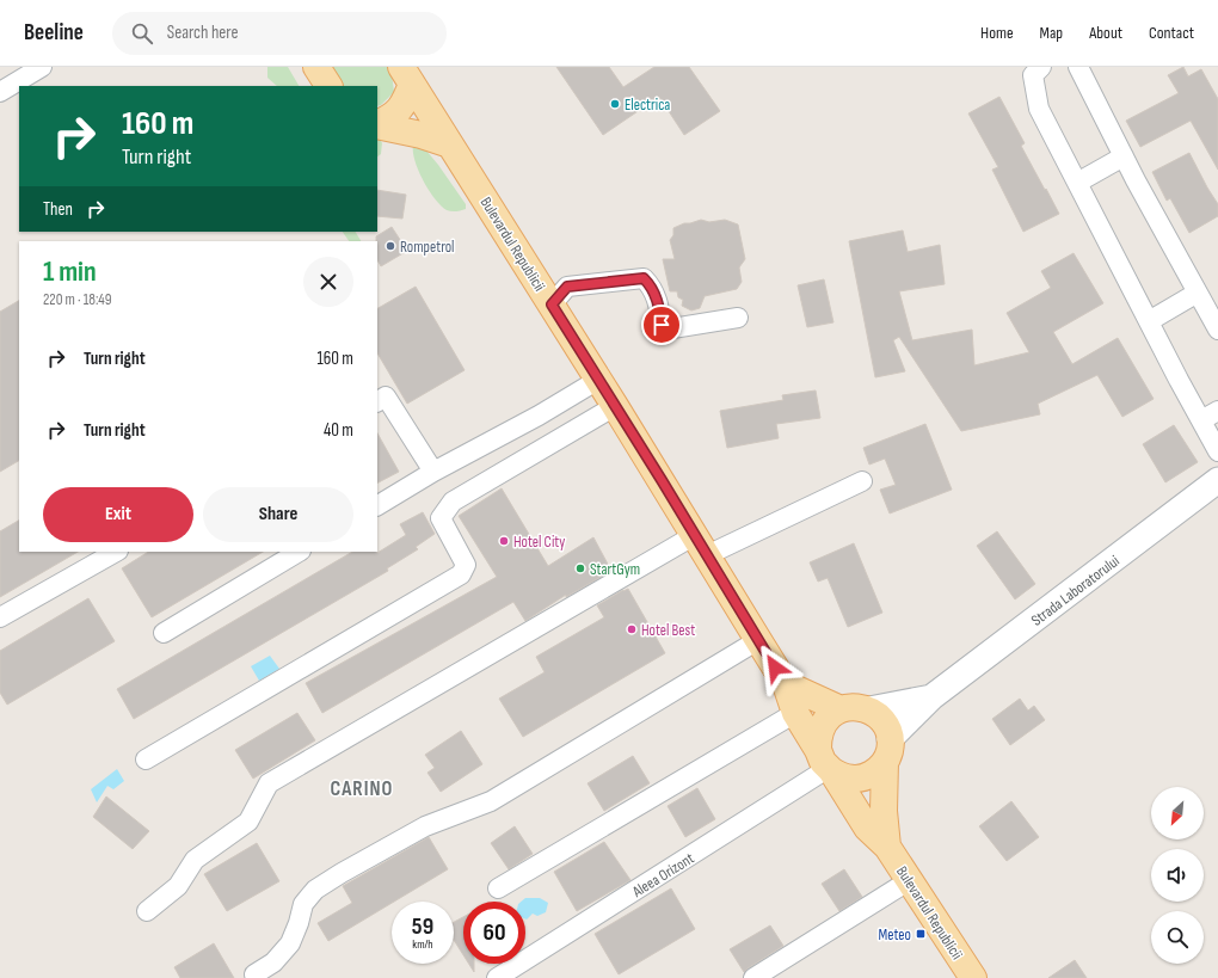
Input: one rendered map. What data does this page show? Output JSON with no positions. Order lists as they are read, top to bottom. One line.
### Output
{"streets":{"main road":["Bulevardul Republicii"],"street":["Strada Laboratorului","Aleea Orizont"]},"crossings":[["Bulevardul Republicii","Strada Laboratorului"],["Bulevardul Republicii","Aleea Orizont"],["Strada Laboratorului","Aleea Orizont"]],"districts":["CARINO"],"places":{"other":["Electrica","Rompetrol","Hotel City","StartGym","Hotel Best"],"transit":["Meteo"]},"north":"bottom left","page":{"header":"Beeline","search":"Search here","nav":["Home","Map","About","Contact"],"turn":["160 m","Turn right"],"then":"Then","heading":["1 min","220 m · 18:49"],"list":[{"name":"Turn right","value":"160 m"},{"name":"Turn right","value":"40 m"}],"buttons":["Exit","Share"],"speed":"59 km/h","limit":"60"}}
